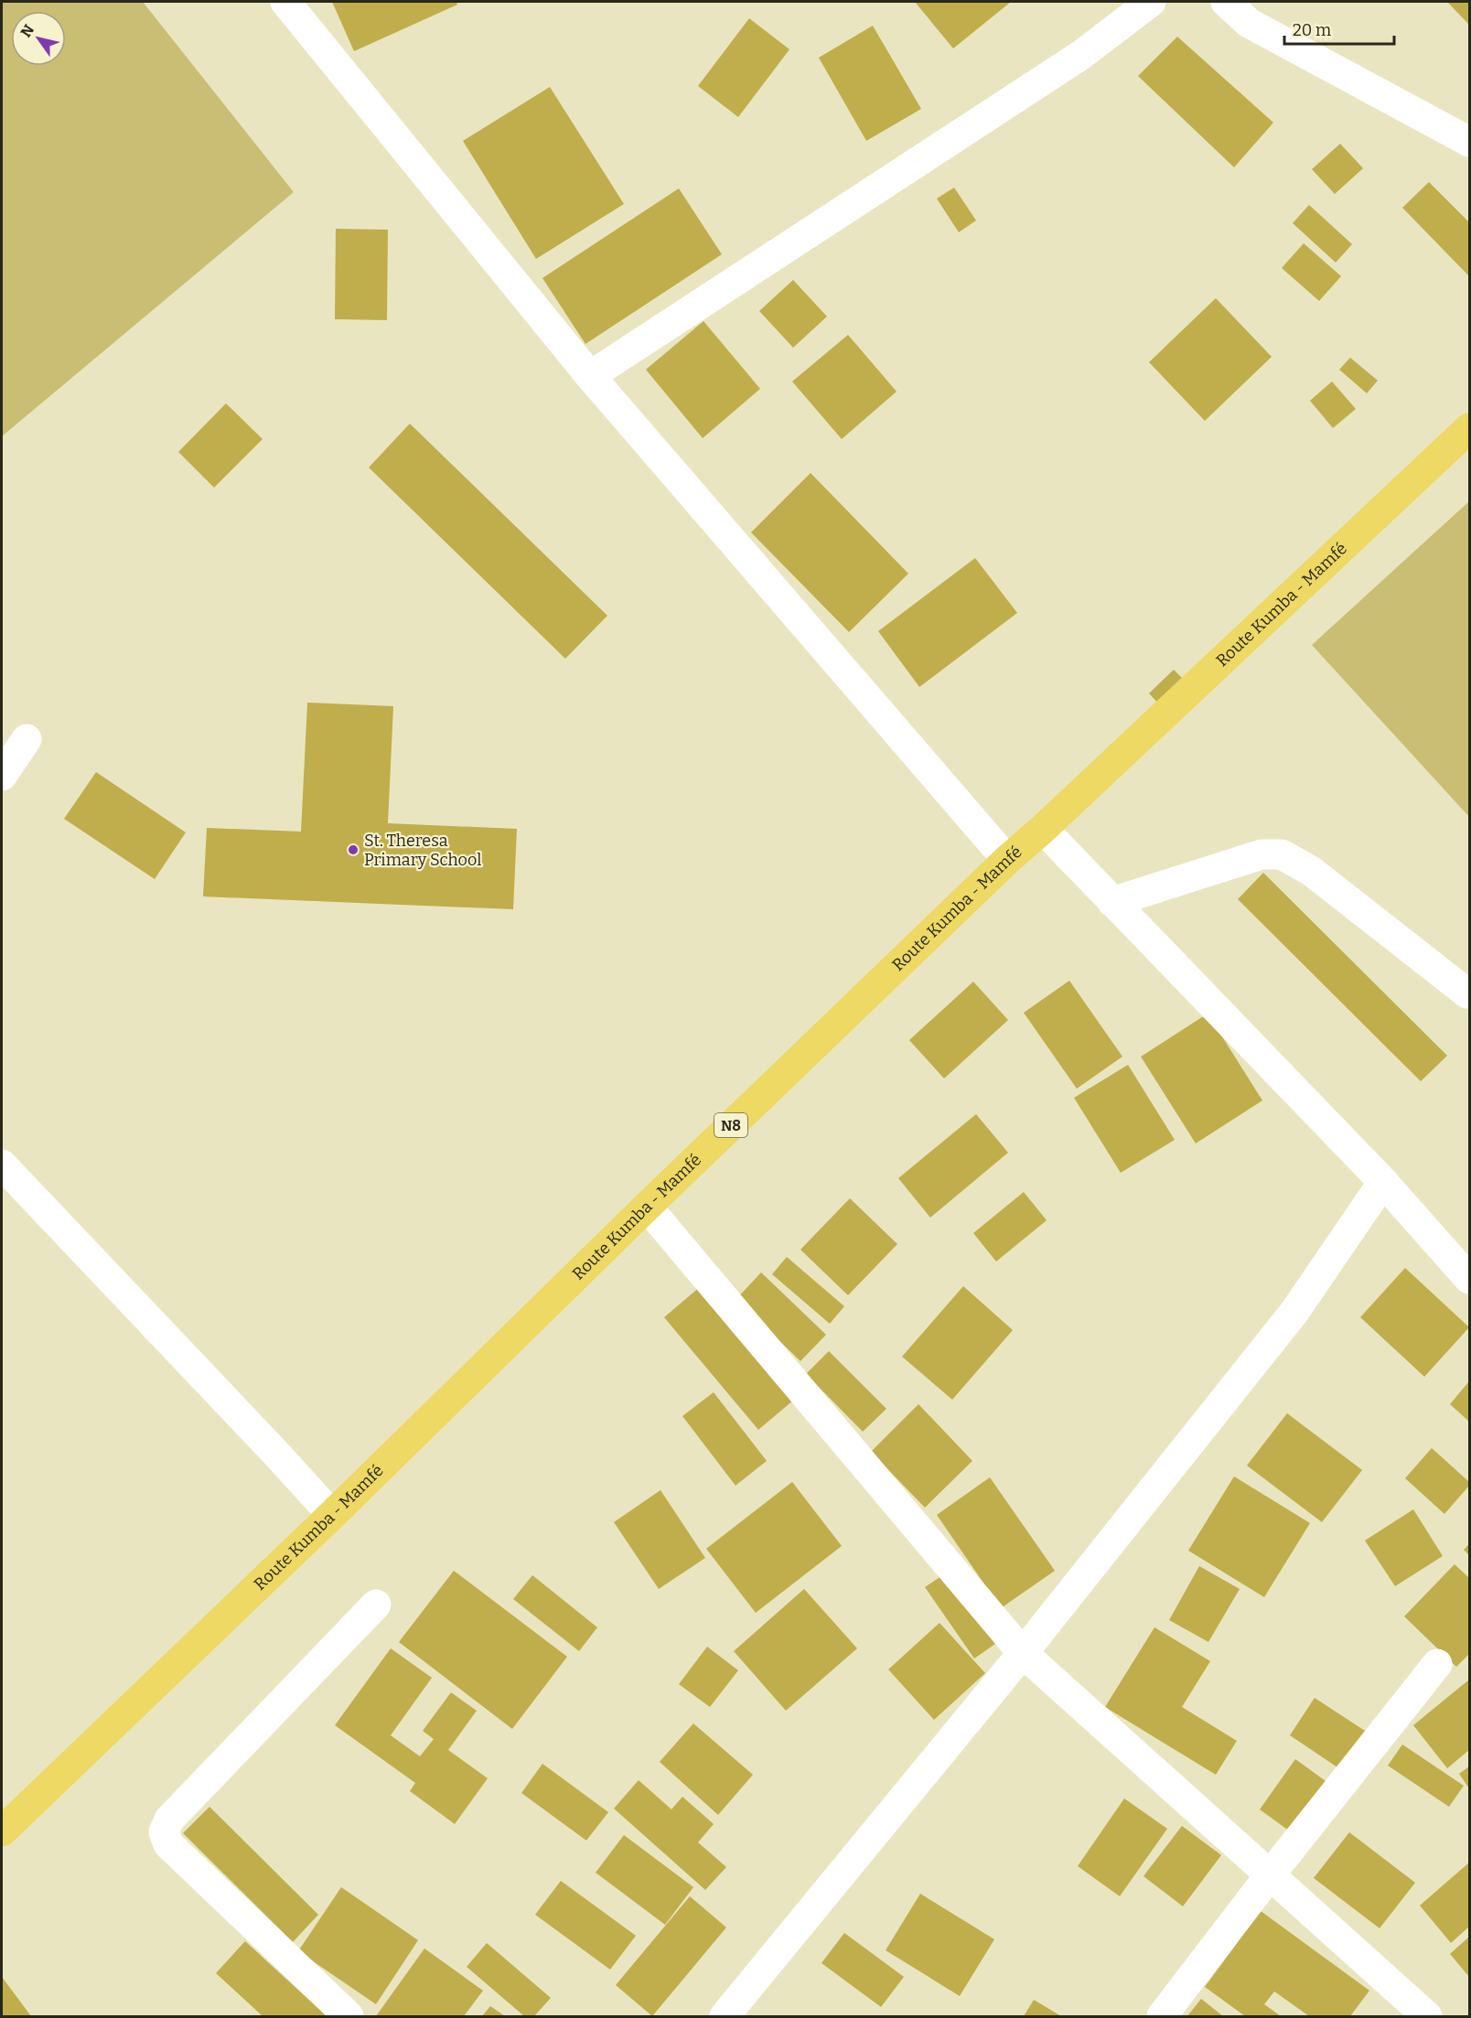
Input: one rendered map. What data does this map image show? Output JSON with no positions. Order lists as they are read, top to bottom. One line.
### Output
{"streets":{"highway":["Route Kumba - Mamfé","N8"]},"places":["St. Theresa Primary School"],"scale_bar":"20 m","north":"top left"}
